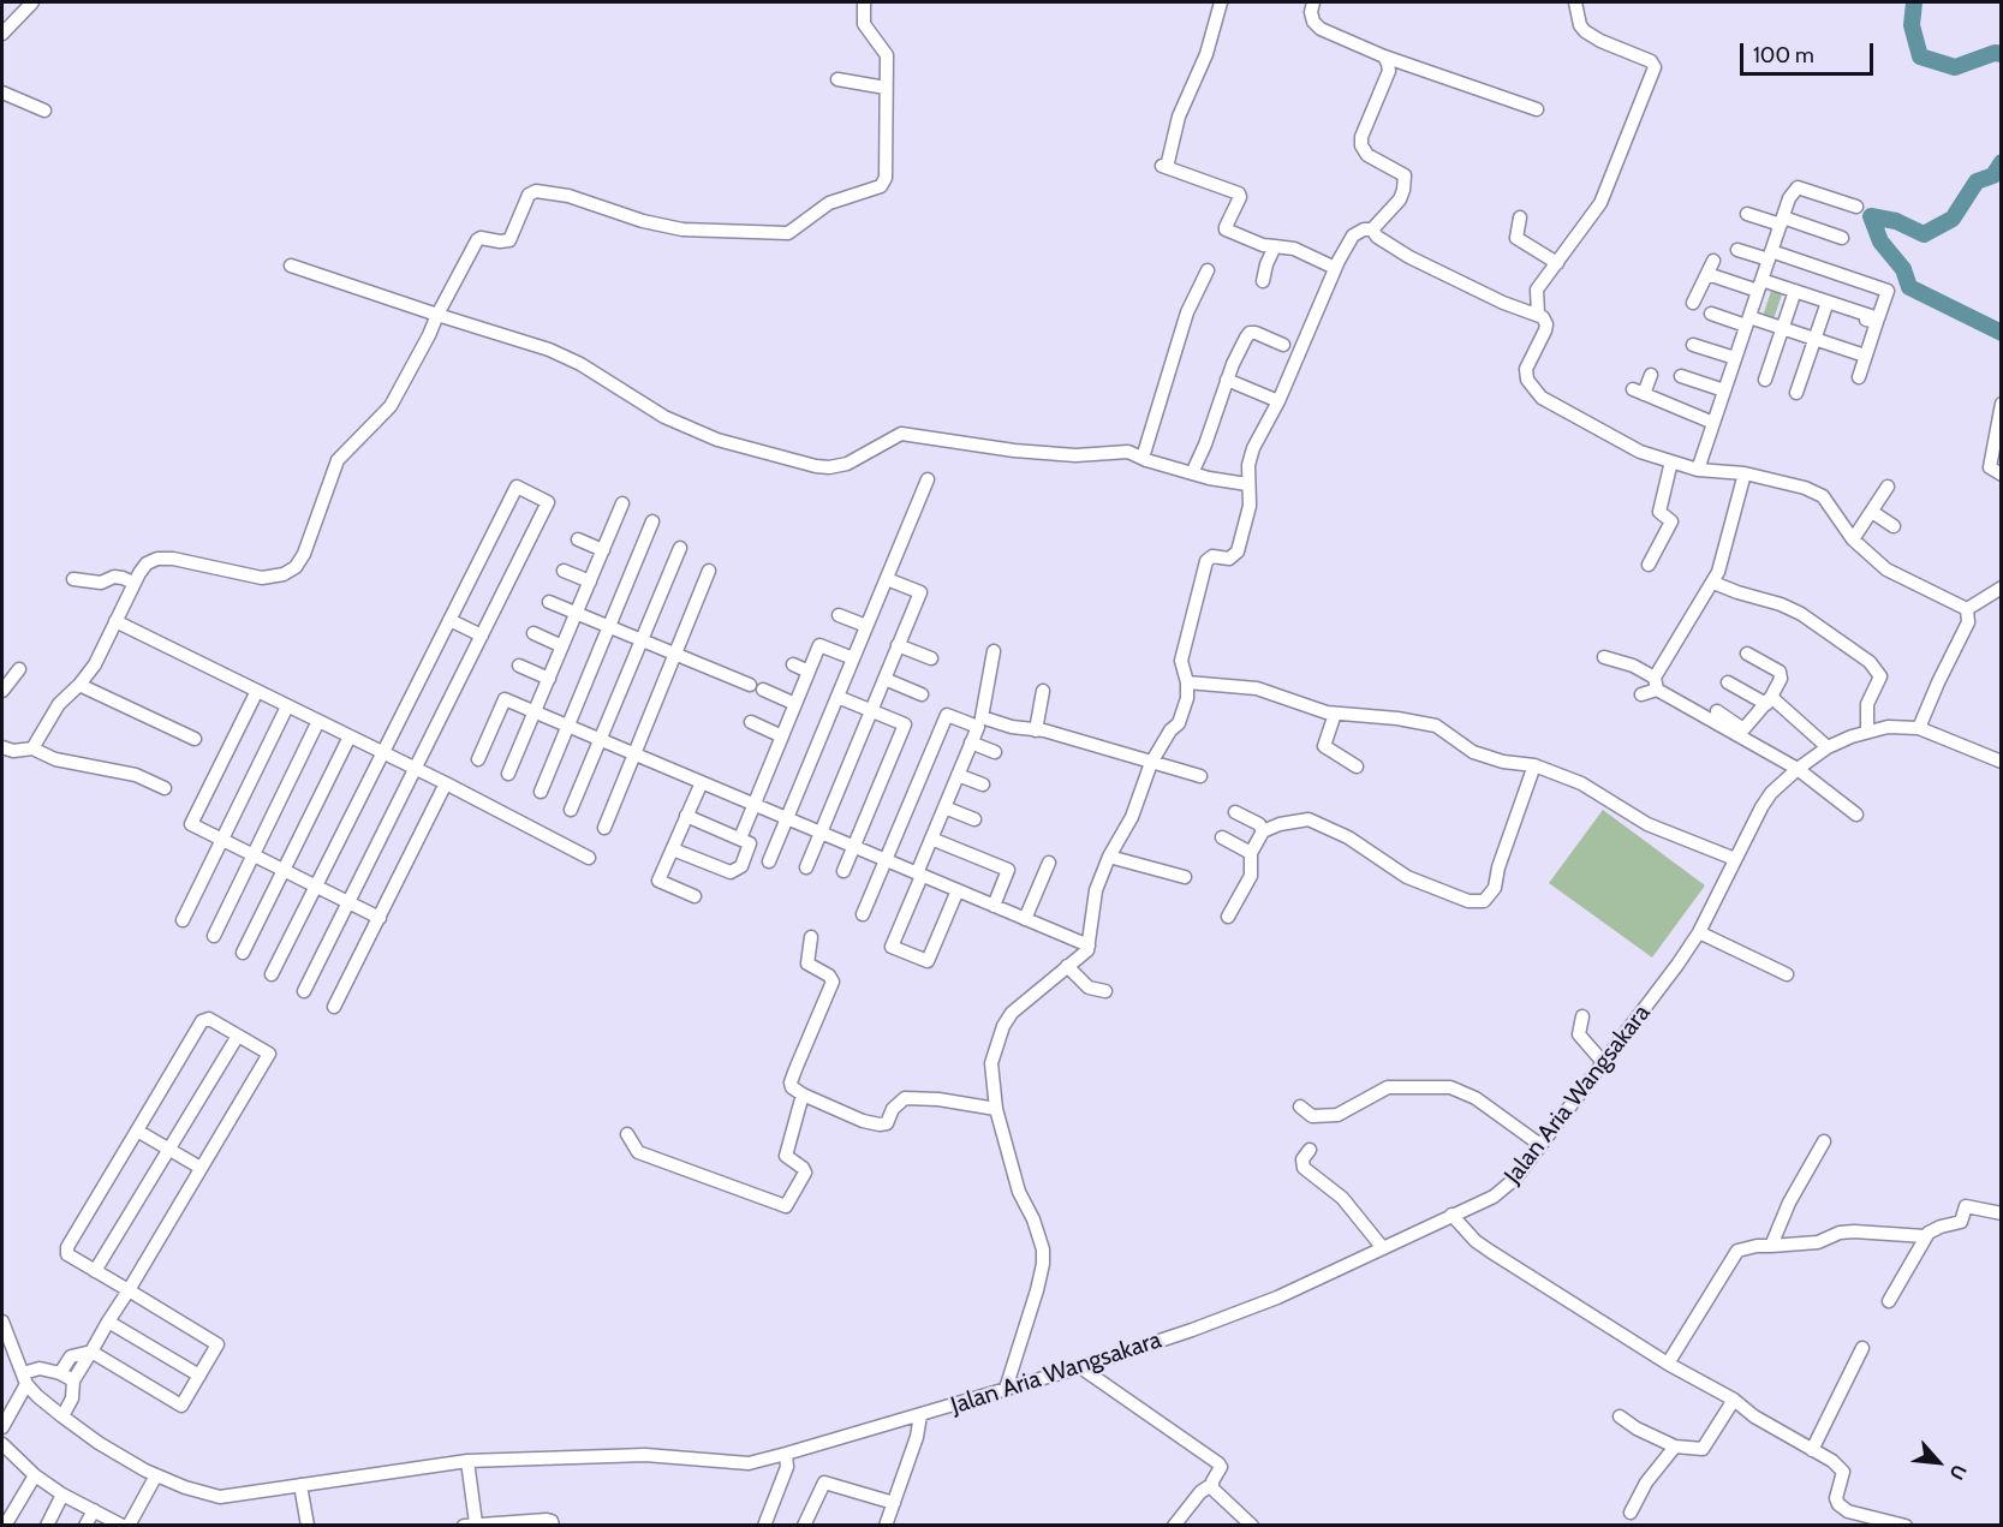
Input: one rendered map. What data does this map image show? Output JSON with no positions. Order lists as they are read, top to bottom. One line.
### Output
{"streets":{"street":["Jalan Aria Wangsakara"]},"scale_bar":"100 m","north":"bottom right"}
